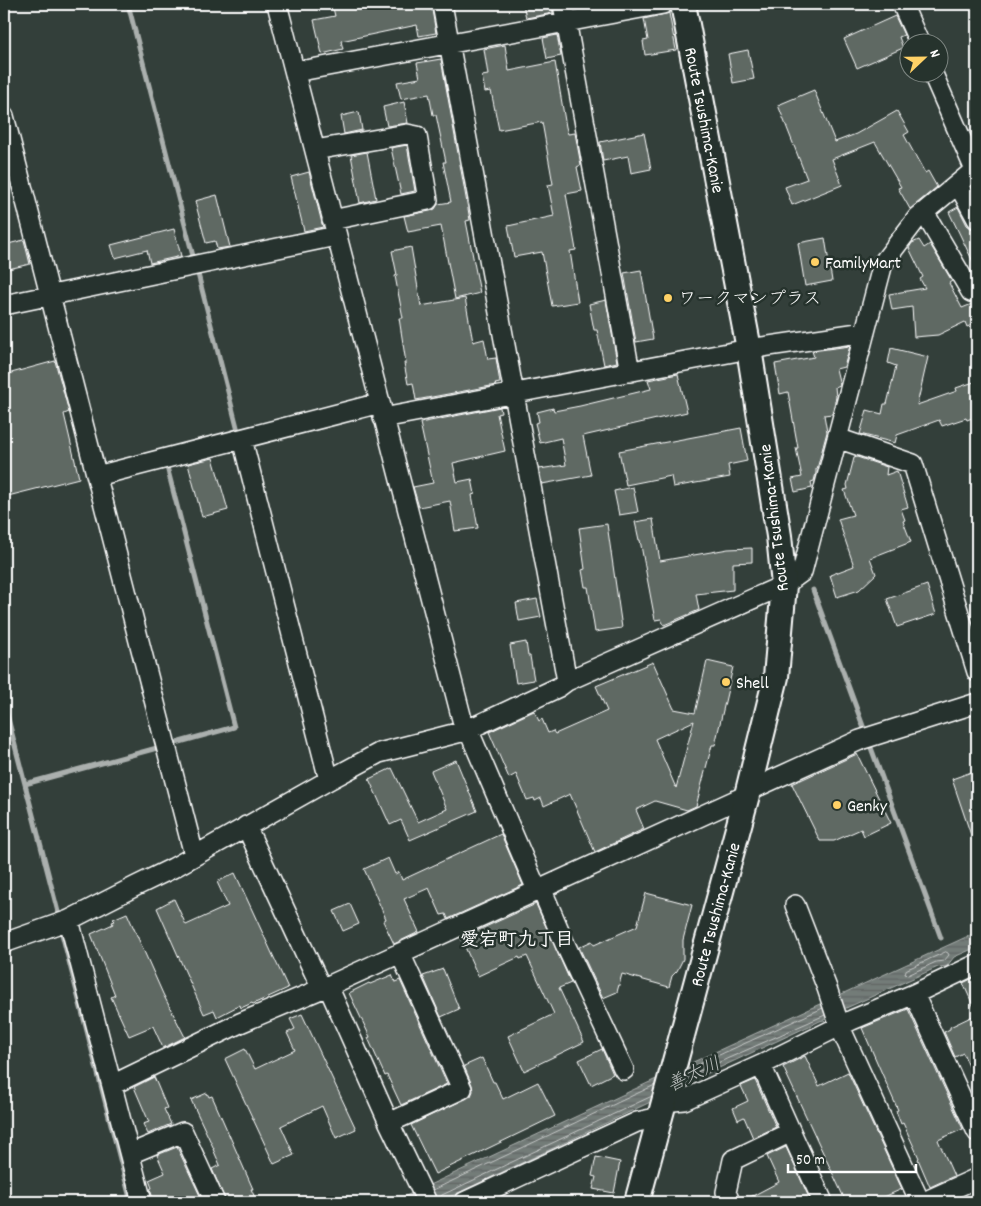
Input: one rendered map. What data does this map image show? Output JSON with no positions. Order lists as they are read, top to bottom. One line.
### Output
{"streets":{"main road":["Route Tsushima-Kanie"]},"districts":["愛宕町九丁目"],"water":["善太川"],"places":["FamilyMart","ワークマンプラス","Shell","Genky"],"scale_bar":"50 m","north":"right"}
